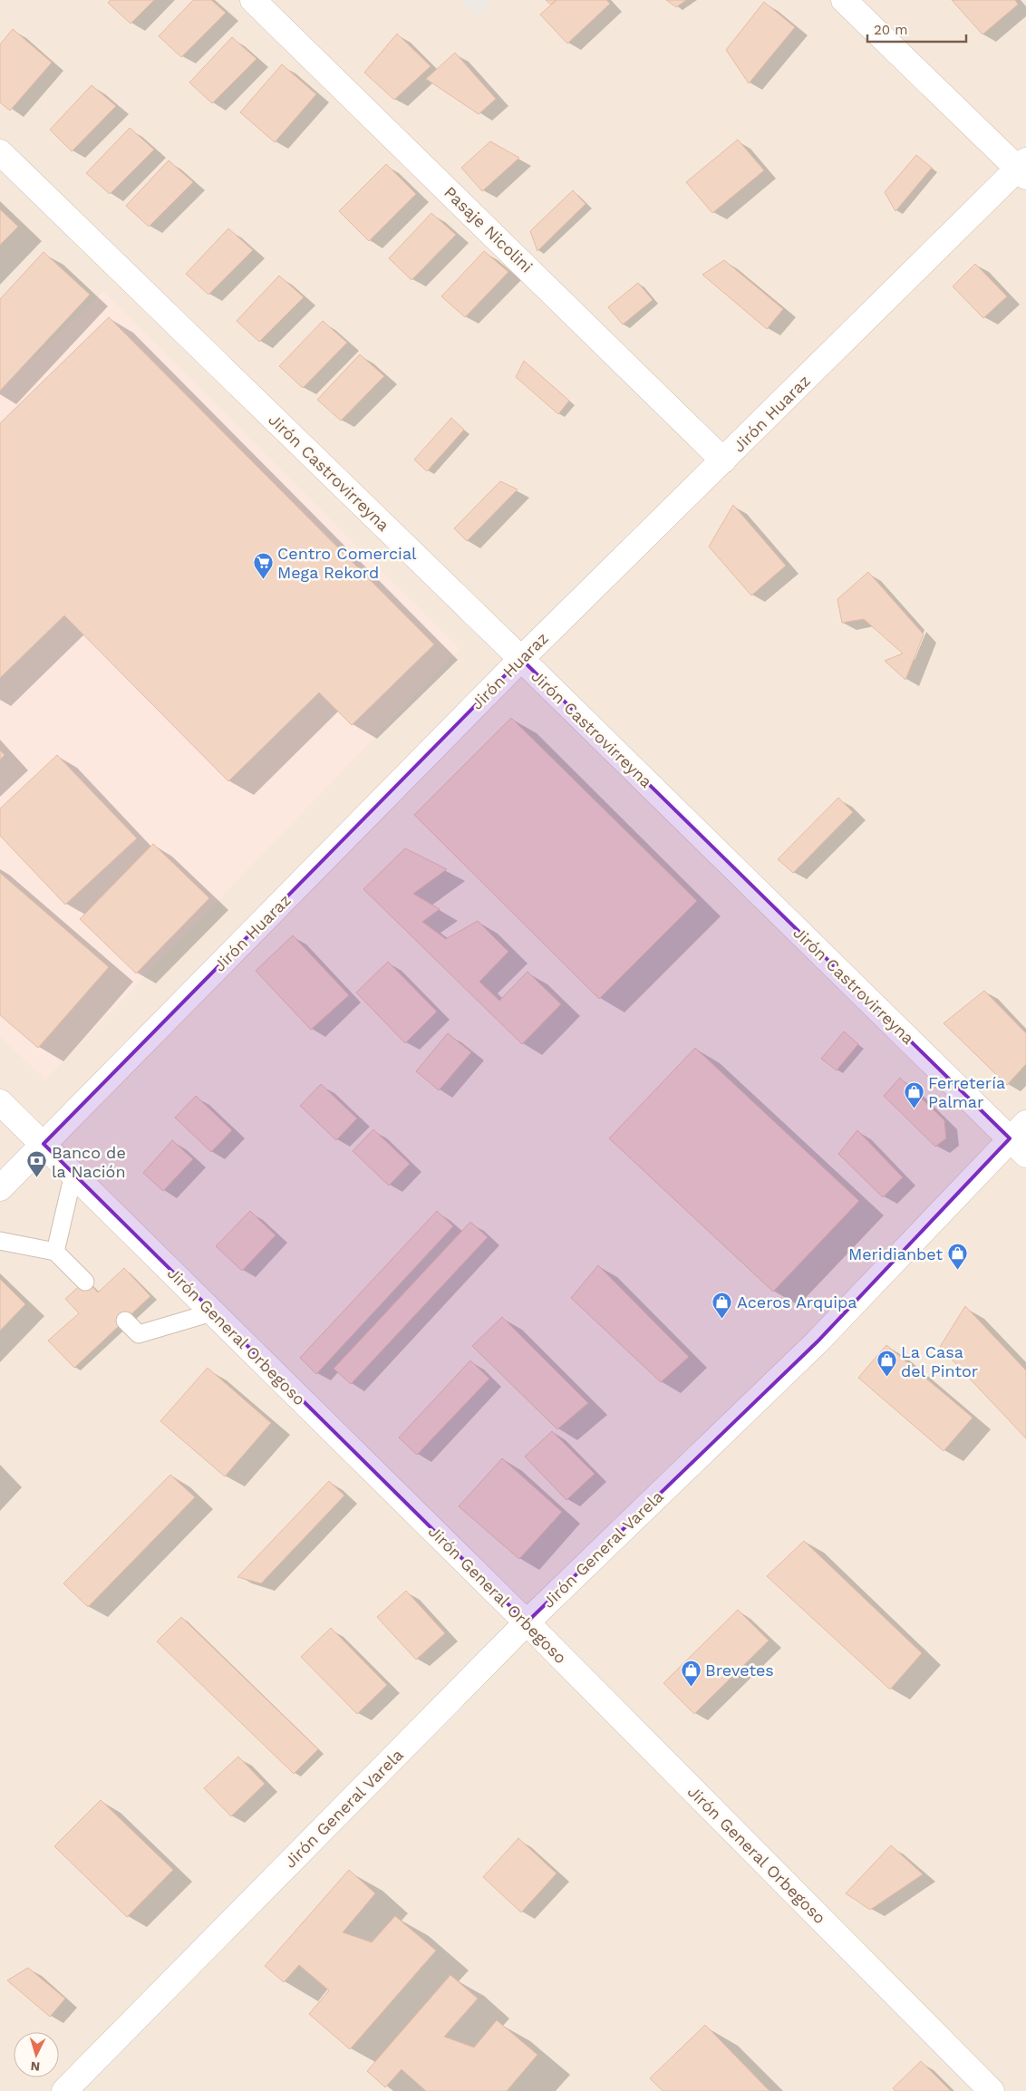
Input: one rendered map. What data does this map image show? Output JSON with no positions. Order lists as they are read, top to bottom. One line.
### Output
{"streets":{"street":["Pasaje Nicolini","Jirón Huaraz","Jirón Castrovirreyna","Jirón General Orbegoso","Jirón General Varela"]},"crossings":[["Pasaje Nicolini","Jirón Huaraz"],["Jirón Huaraz","Jirón Castrovirreyna"],["Jirón Huaraz","Jirón General Orbegoso"],["Jirón Castrovirreyna","Jirón General Varela"],["Jirón General Orbegoso","Jirón General Varela"]],"places":{"supermarket":["Centro Comercial Mega Rekord"],"shop":["Ferretería Palmar","Meridianbet","Aceros Arquipa","La Casa del Pintor","Brevetes"],"bank":["Banco de la Nación"]},"scale_bar":"20 m","north":"bottom"}
